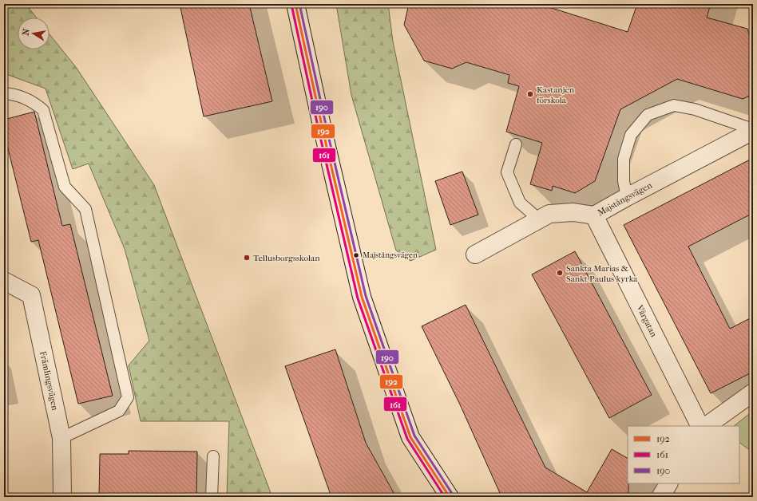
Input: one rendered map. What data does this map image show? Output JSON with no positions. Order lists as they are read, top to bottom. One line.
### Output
{"streets":{"street":["Majstångsvägen","Vårgatan","Främlingsvägen"]},"crossings":[["Majstångsvägen","Vårgatan"]],"places":["Kastanjen förskola","Majstångsvägen","Tellusborgsskolan","Sankta Marias & Sankt Paulus kyrka"],"lines":["transit line 192","transit line 190","transit line 161"],"legend":["192","161","190"],"north":"left"}
